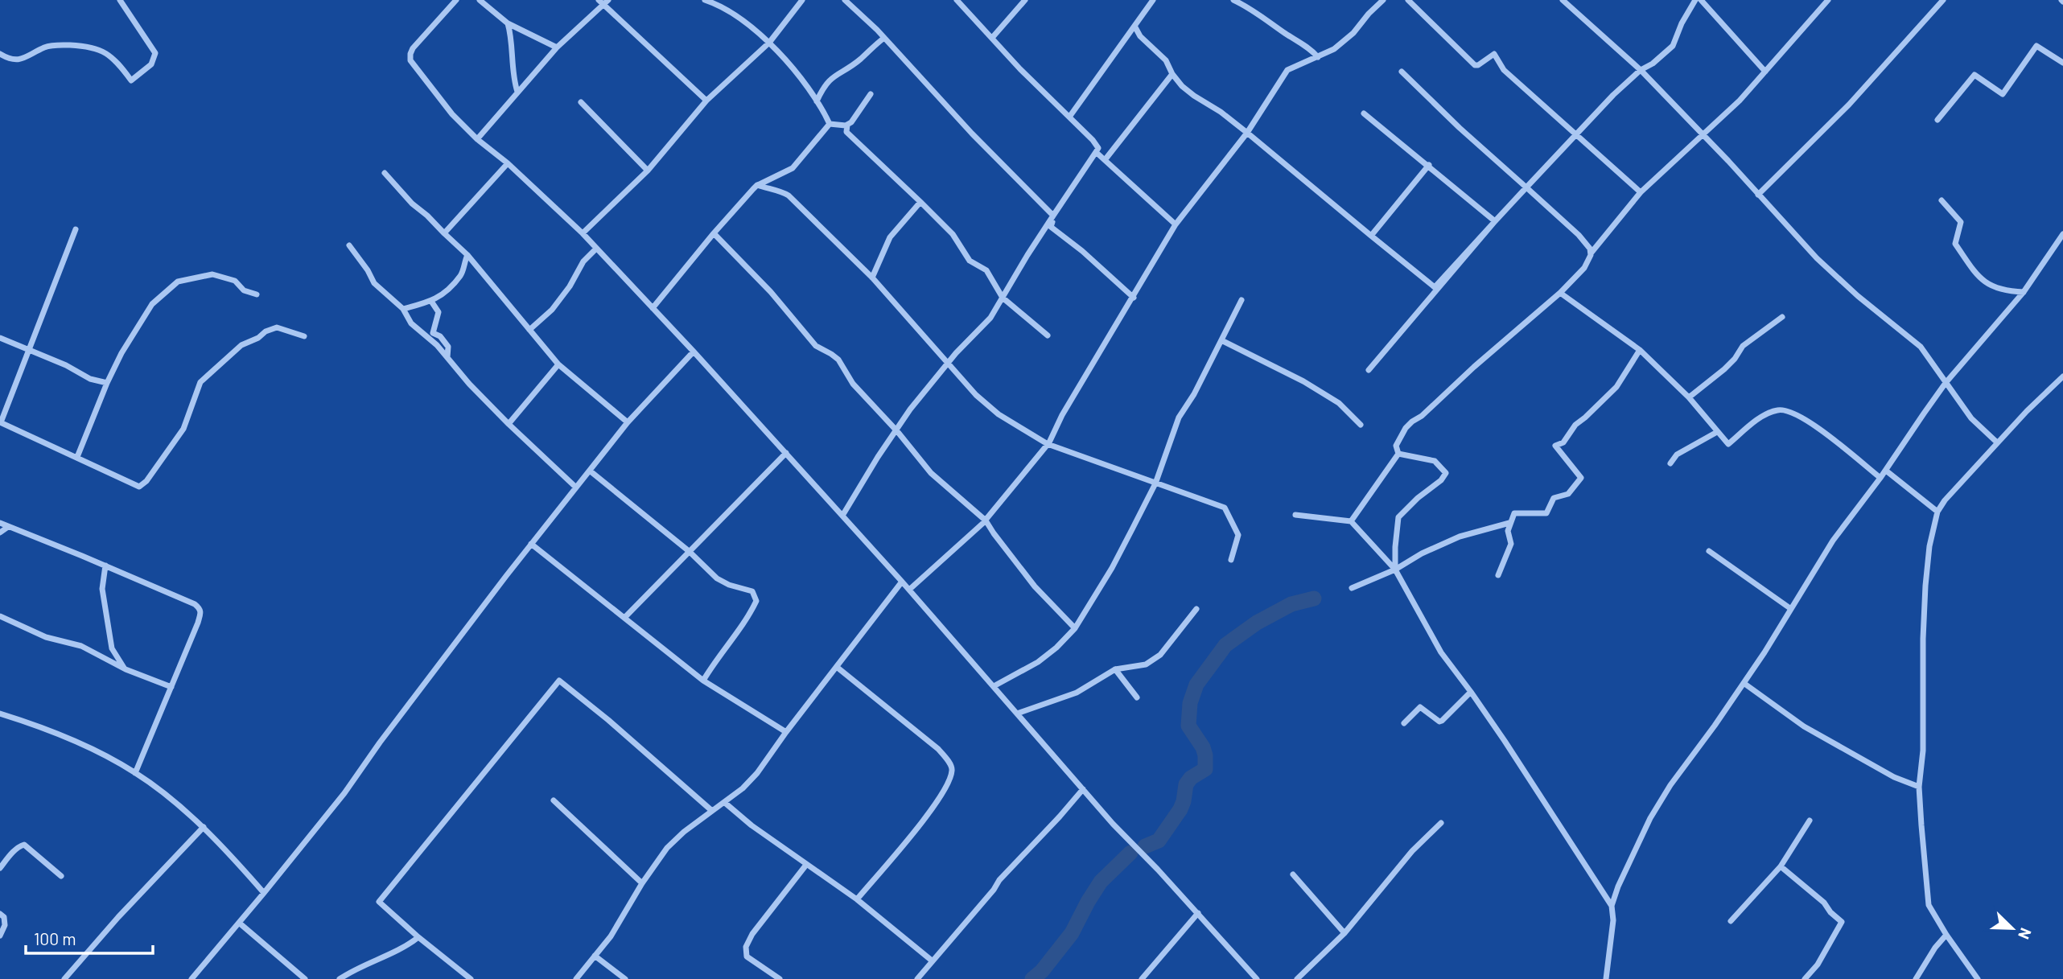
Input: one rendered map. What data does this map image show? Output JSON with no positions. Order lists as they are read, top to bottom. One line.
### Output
{"scale_bar":"100 m","north":"bottom right"}
